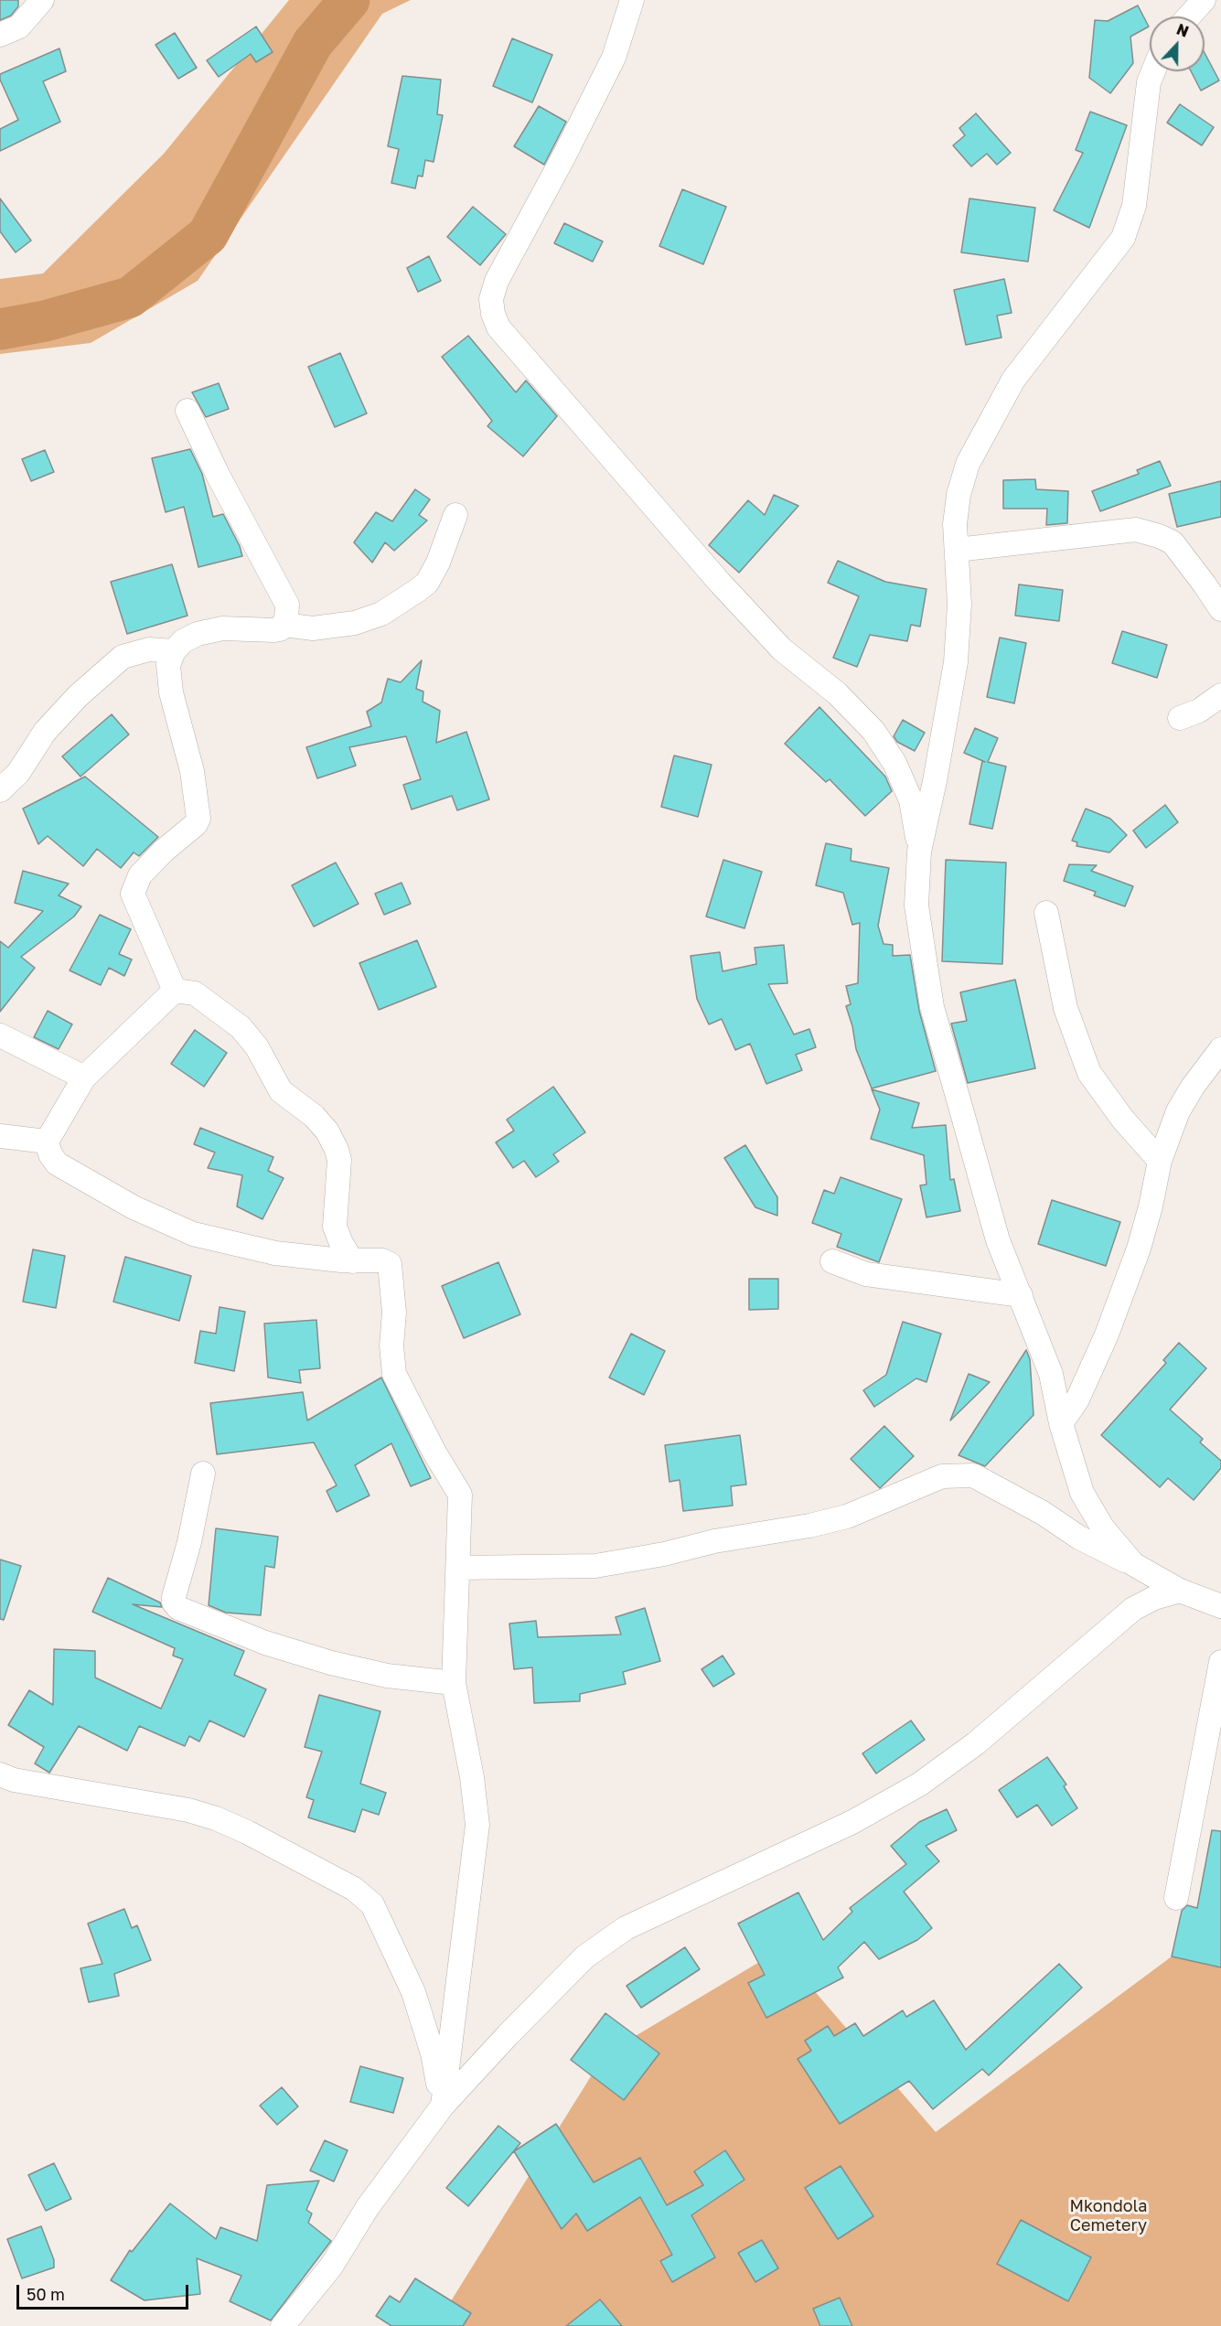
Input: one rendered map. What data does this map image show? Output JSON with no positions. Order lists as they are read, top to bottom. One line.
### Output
{"parks":["Mkondola Cemetery"],"scale_bar":"50 m","north":"top"}
